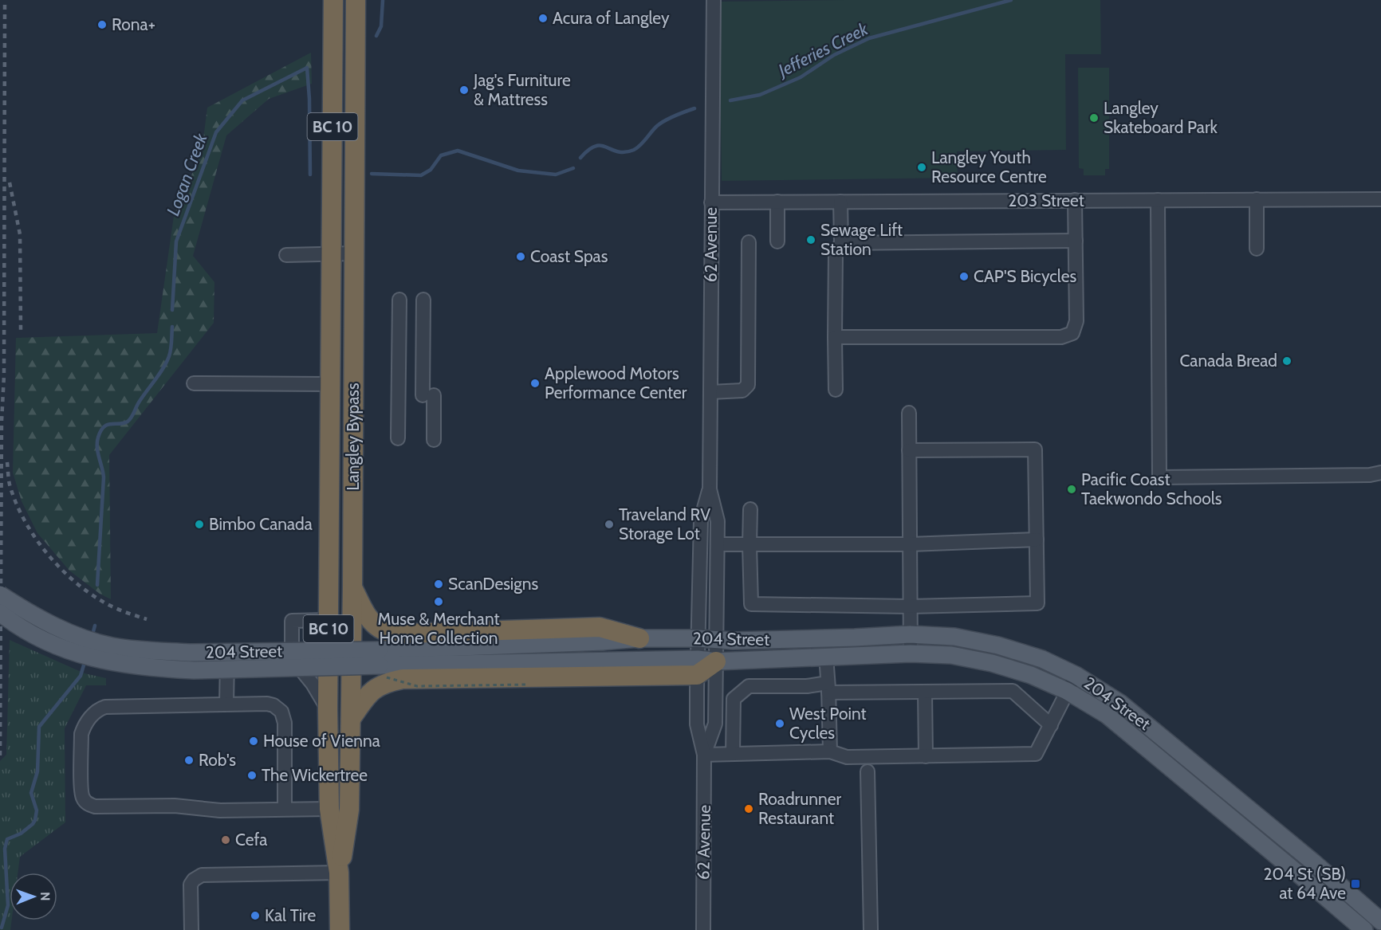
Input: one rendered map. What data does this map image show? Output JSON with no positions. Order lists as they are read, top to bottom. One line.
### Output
{"streets":{"highway":["BC 10","Langley Bypass"],"main road":["204 Street"],"street":["203 Street","62 Avenue"]},"crossings":[["203 Street","62 Avenue"],["62 Avenue","204 Street"]],"water":["Jefferies Creek","Logan Creek"],"places":{"other":["Acura of Langley","Rona+","Jag's Furniture & Mattress","Langley Skateboard Park","Langley Youth Resource Centre","Sewage Lift Station","Coast Spas","CAP'S Bicycles","Canada Bread","Applewood Motors Performance Center","Pacific Coast Taekwondo Schools","Bimbo Canada","Traveland RV Storage Lot","ScanDesigns","Muse & Merchant Home Collection","West Point Cycles","House of Vienna","Rob's","The Wickertree","Roadrunner Restaurant","Cefa","Kal Tire"],"transit":["204 St (SB) at 64 Ave"]},"north":"right"}
